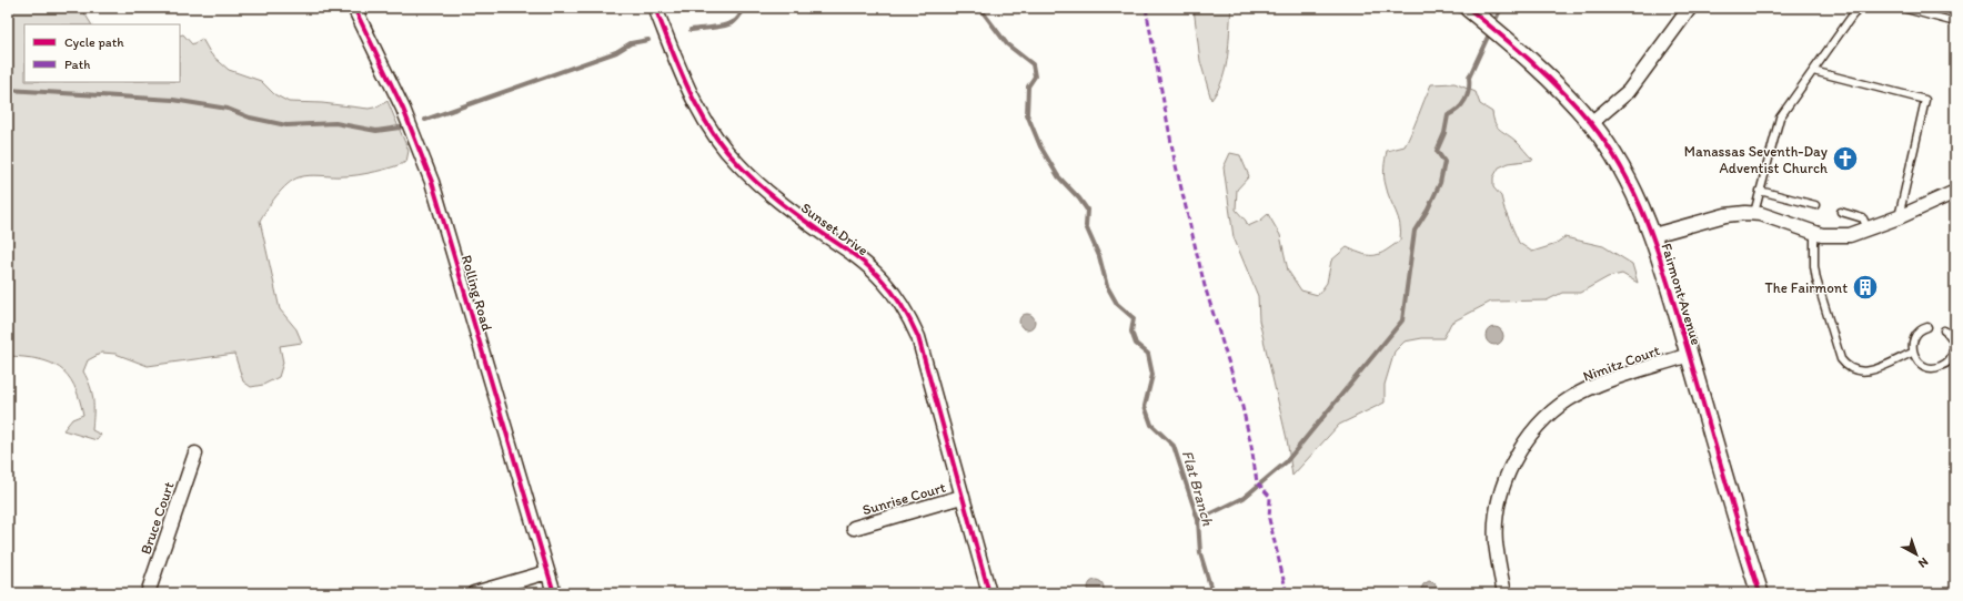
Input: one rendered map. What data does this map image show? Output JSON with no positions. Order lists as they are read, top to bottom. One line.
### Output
{"streets":{"street":["Sunset Drive","Rolling Road","Fairmont Avenue","Nimitz Court","Sunrise Court","Bruce Court"]},"crossings":[["Sunset Drive","Sunrise Court"],["Fairmont Avenue","Nimitz Court"]],"water":["Flat Branch"],"places":{"church":["Manassas Seventh-Day Adventist Church"],"building":["The Fairmont"]},"legend":["Cycle path","Path"],"north":"bottom right"}
